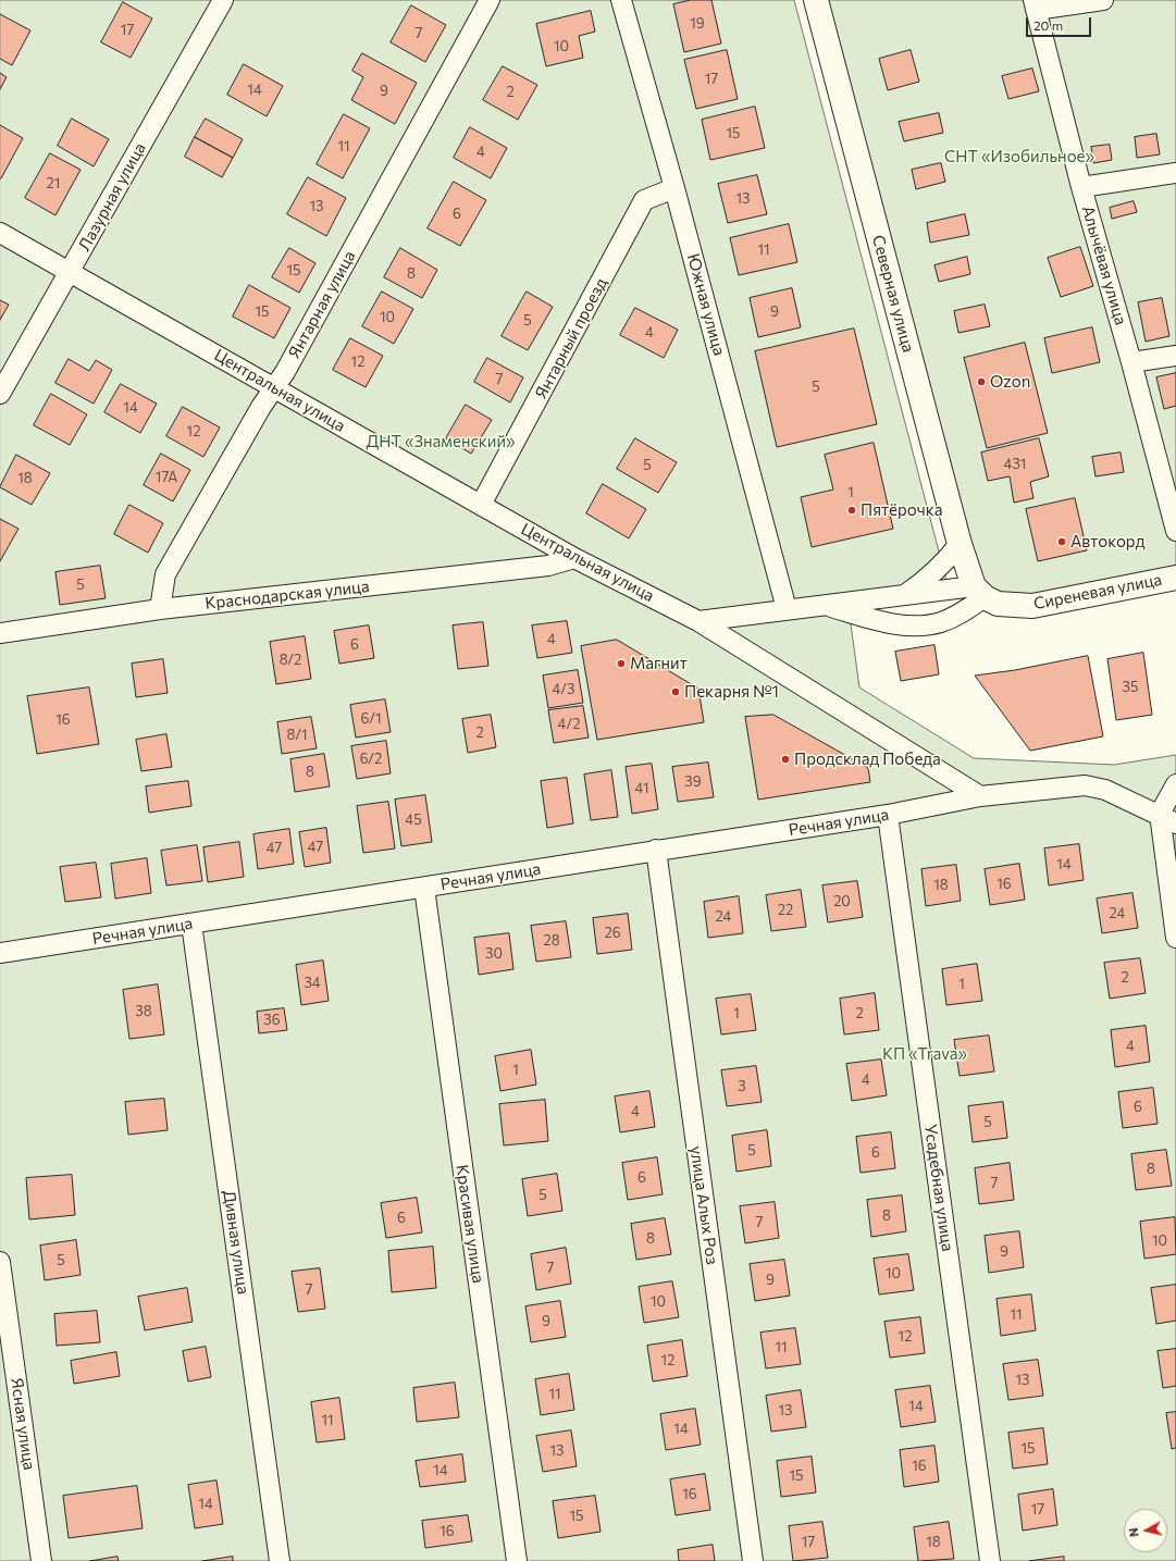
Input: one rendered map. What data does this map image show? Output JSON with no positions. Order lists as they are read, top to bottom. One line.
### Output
{"streets":{"street":["Лазурная улица","Алычёвая улица","Северная улица","Янтарная улица","Южная улица","Янтарный проезд","Центральная улица","Сиреневая улица","Краснодарская улица","Речная улица","Усадебная улица","улица Алых Роз","Красивая улица","Дивная улица","Ясная улица"]},"crossings":[["Лазурная улица","Центральная улица"],["Северная улица","Сиреневая улица"],["Янтарная улица","Центральная улица"],["Янтарная улица","Краснодарская улица"],["Южная улица","Янтарный проезд"],["Янтарный проезд","Центральная улица"],["Центральная улица","Краснодарская улица"],["Центральная улица","Речная улица"],["Речная улица","Усадебная улица"],["Речная улица","улица Алых Роз"],["Речная улица","Красивая улица"],["Речная улица","Дивная улица"]],"parks":["СНТ «Изобильное»","ДНТ «Знаменский»","КП «Trava»"],"places":["Ozon","Пятёрочка","Автокорд","Магнит","Пекарня №1","Продсклад Победа"],"house_numbers":["19","17","7","10","17","14","9","2","15","11","4","21","13","13","6","11","15","8","15","9","10","5","4","12","7","5","14","12","431","5","17А","18","1","5","4","6","8/2","35","4/3","6/1","16","4/2","2","8/1","6/2","8","39","41","45","47","47","14","16","18","20","22","24","24","26","28","30","2","34","1","38","1","2","36","4","1","4","3","6","4","5","5","6","8","6","7","5","8","6","7","8","10","9","5","7","10","9","7","10","11","9","12","11","12","13","11","14","13","11","14","15","13","16","14","15","16","14","17","15","16","17","18"],"scale_bar":"20 m","north":"left"}
